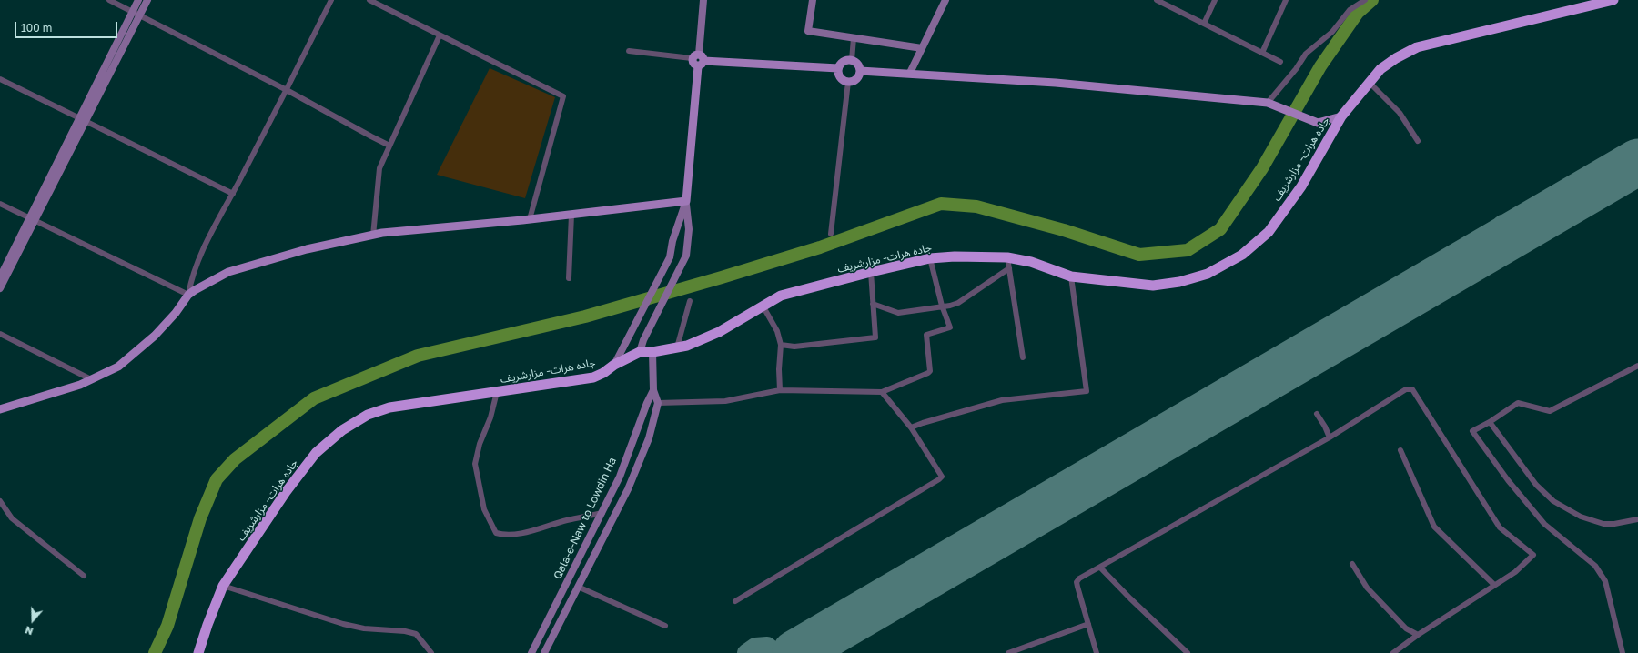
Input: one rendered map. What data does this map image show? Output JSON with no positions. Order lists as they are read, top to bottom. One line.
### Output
{"streets":{"highway":["جاده هرات- مزارشریف"],"street":["Qala-e-Naw to Lowdin Ha"]},"crossings":[["جاده هرات- مزارشریف","Qala-e-Naw to Lowdin Ha"]],"scale_bar":"100 m","north":"bottom"}
